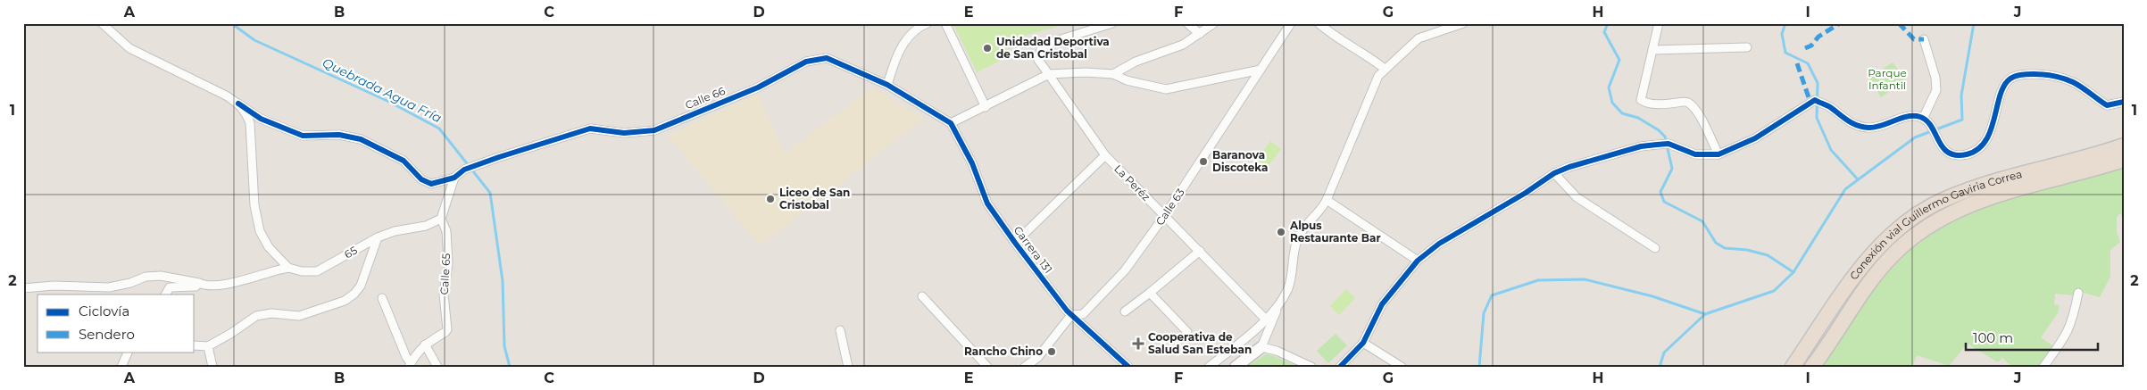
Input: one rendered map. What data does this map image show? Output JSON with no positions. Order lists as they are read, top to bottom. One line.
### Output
{"streets":{"highway":["Conexión vial Guillermo Gaviria Correa"],"street":["Calle 66","La Peréz","Calle 63","Carrera 131","65","Calle 65"]},"crossings":[["Calle 66","Carrera 131"],["La Peréz","Calle 63"],["Calle 63","Carrera 131"],["65","Calle 65"]],"water":["Quebrada Agua Fría"],"parks":["Parque Infantil"],"places":{"other":["Unidadad Deportiva de San Cristobal","Baranova Discoteka","Liceo de San Cristobal","Alpus Restaurante Bar","Rancho Chino"],"health":["Cooperativa de Salud San Esteban"]},"legend":["Ciclovía","Sendero"],"scale_bar":"100 m","grid":{"columns":["A","B","C","D","E","F","G","H","I","J"],"rows":["1","2"]}}
